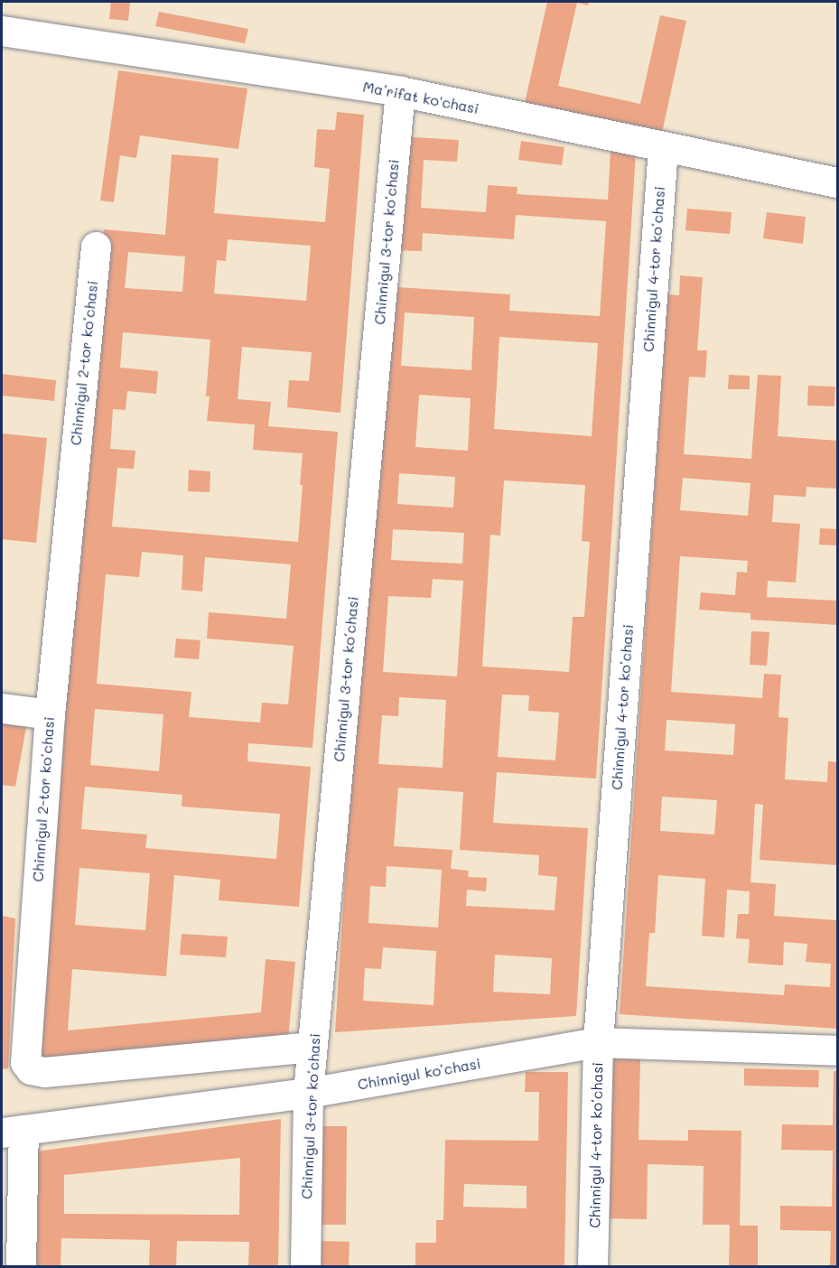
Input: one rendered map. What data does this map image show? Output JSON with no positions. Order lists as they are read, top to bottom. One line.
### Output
{"streets":{"street":["Maʼrifat ko'chasi","Chinnigul 3-tor koʻchasi","Chinnigul 4-tor koʻchasi","Chinnigul 2-tor koʻchasi","Chinnigul koʻchasi"]},"crossings":[["Maʼrifat ko'chasi","Chinnigul 3-tor koʻchasi"],["Maʼrifat ko'chasi","Chinnigul 4-tor koʻchasi"],["Chinnigul 3-tor koʻchasi","Chinnigul 2-tor koʻchasi"],["Chinnigul 3-tor koʻchasi","Chinnigul koʻchasi"],["Chinnigul 4-tor koʻchasi","Chinnigul koʻchasi"]]}
